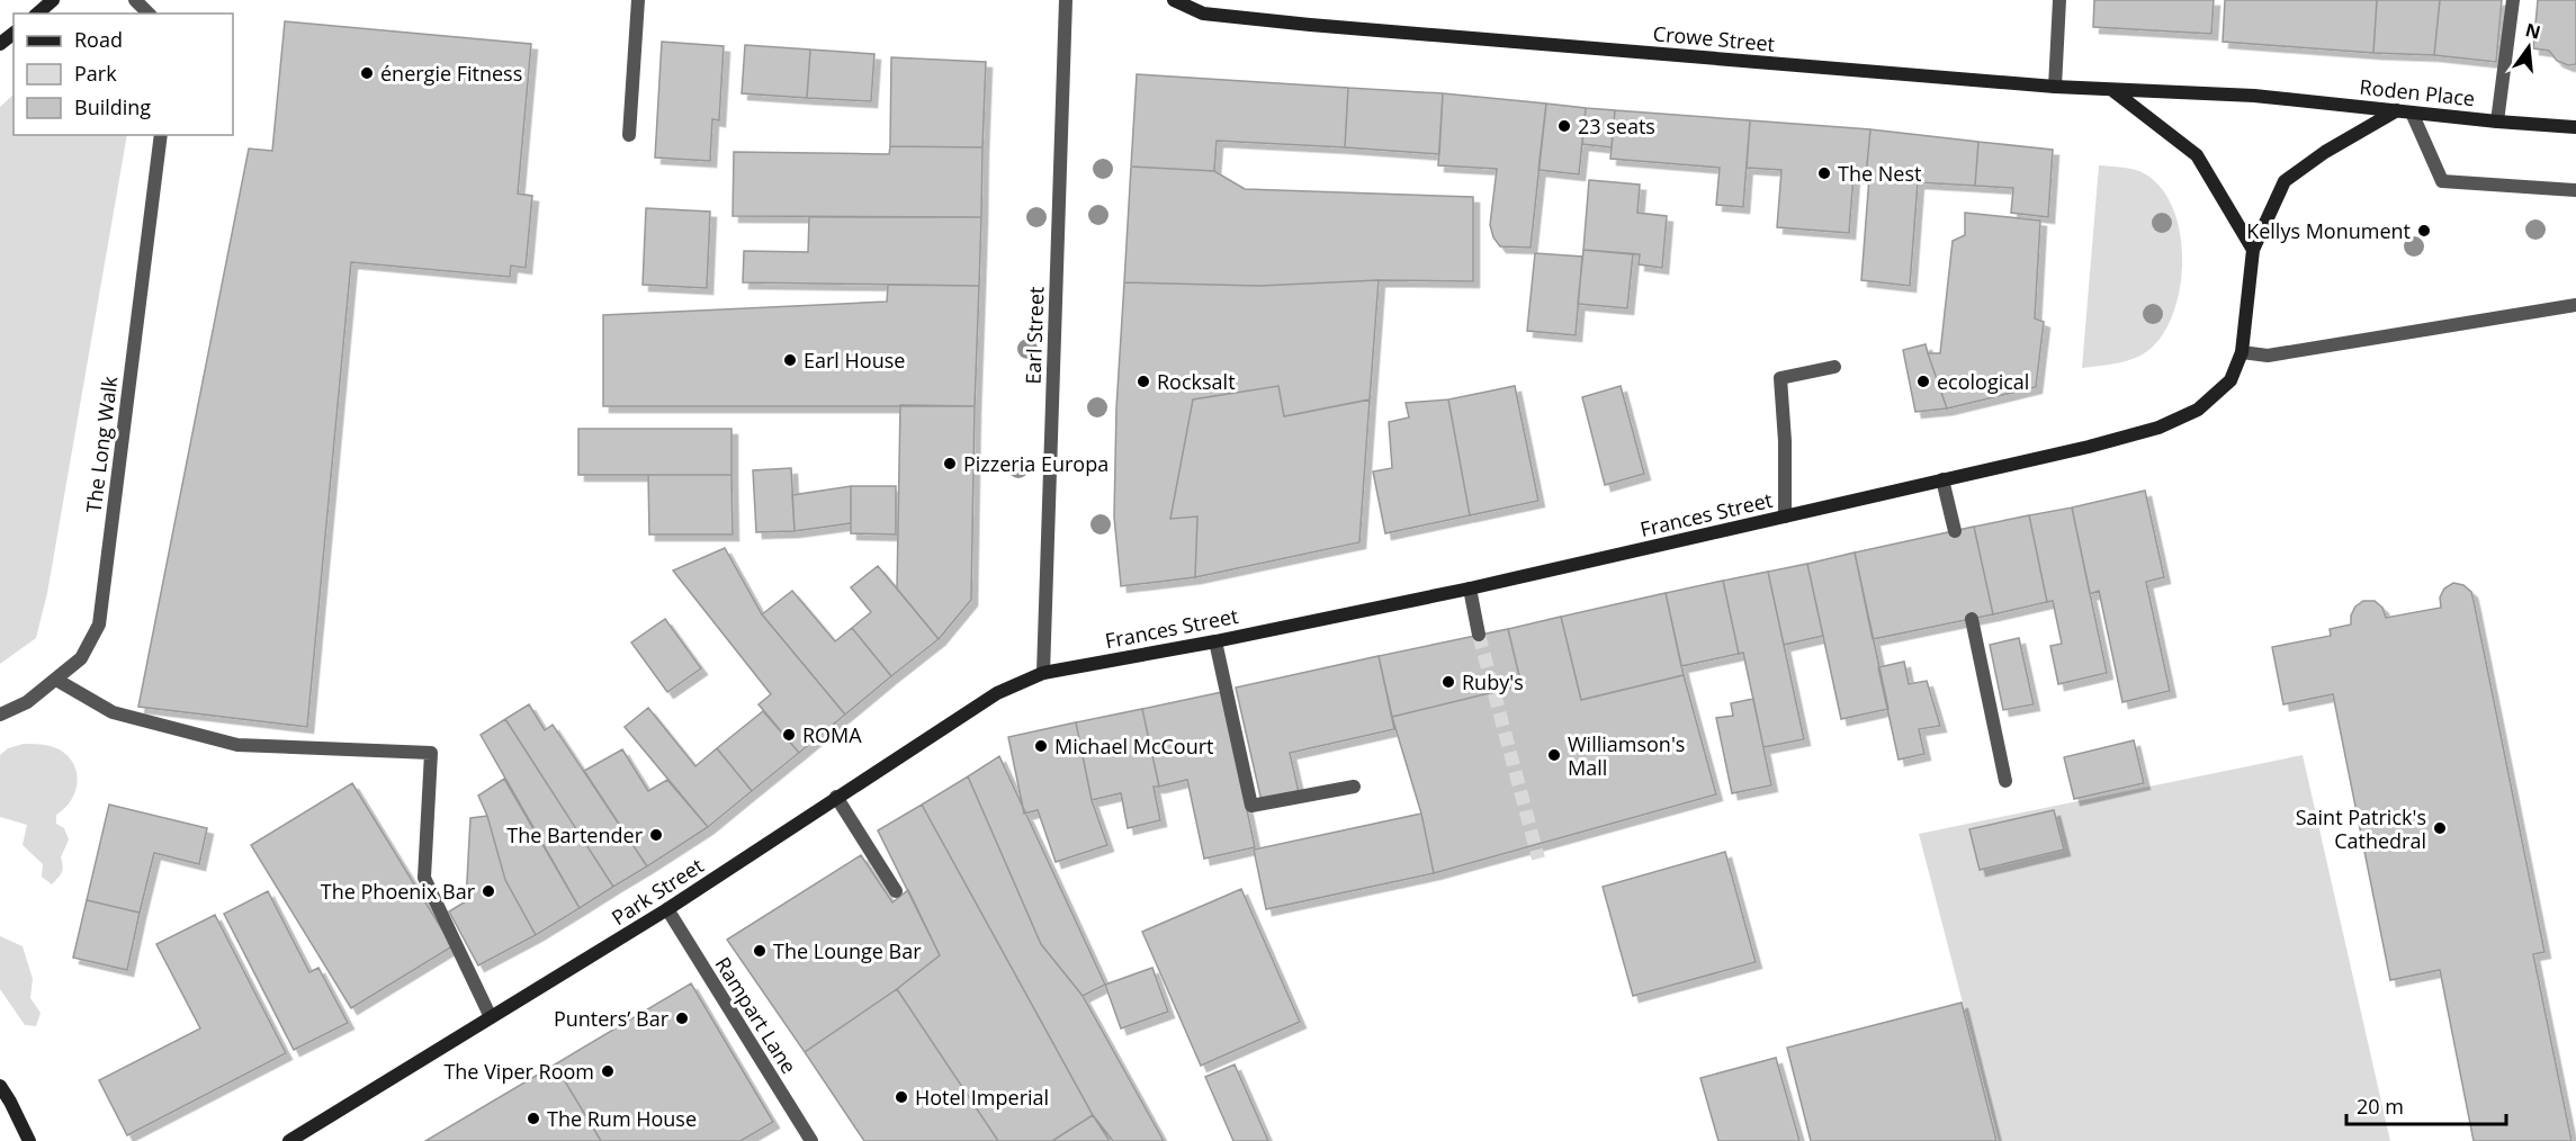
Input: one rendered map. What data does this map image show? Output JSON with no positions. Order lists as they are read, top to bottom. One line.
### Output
{"streets":{"main road":["Crowe Street","Roden Place","Frances Street","Park Street"],"street":["Earl Street","The Long Walk","Rampart Lane"]},"crossings":[["Crowe Street","Roden Place"],["Roden Place","Frances Street"],["Earl Street","Frances Street"],["Earl Street","Park Street"],["Frances Street","Park Street"],["Park Street","Rampart Lane"]],"places":["énergie Fitness","23 seats","The Nest","Kellys Monument","Earl House","Rocksalt","ecological","Pizzeria Europa","Ruby's","ROMA","Michael McCourt","Williamson's Mall","Saint Patrick's Cathedral","The Bartender","The Phoenix Bar","The Lounge Bar","Punters’ Bar","The Viper Room","Hotel Imperial","The Rum House"],"legend":["Road","Park","Building"],"scale_bar":"20 m","north":"top"}
